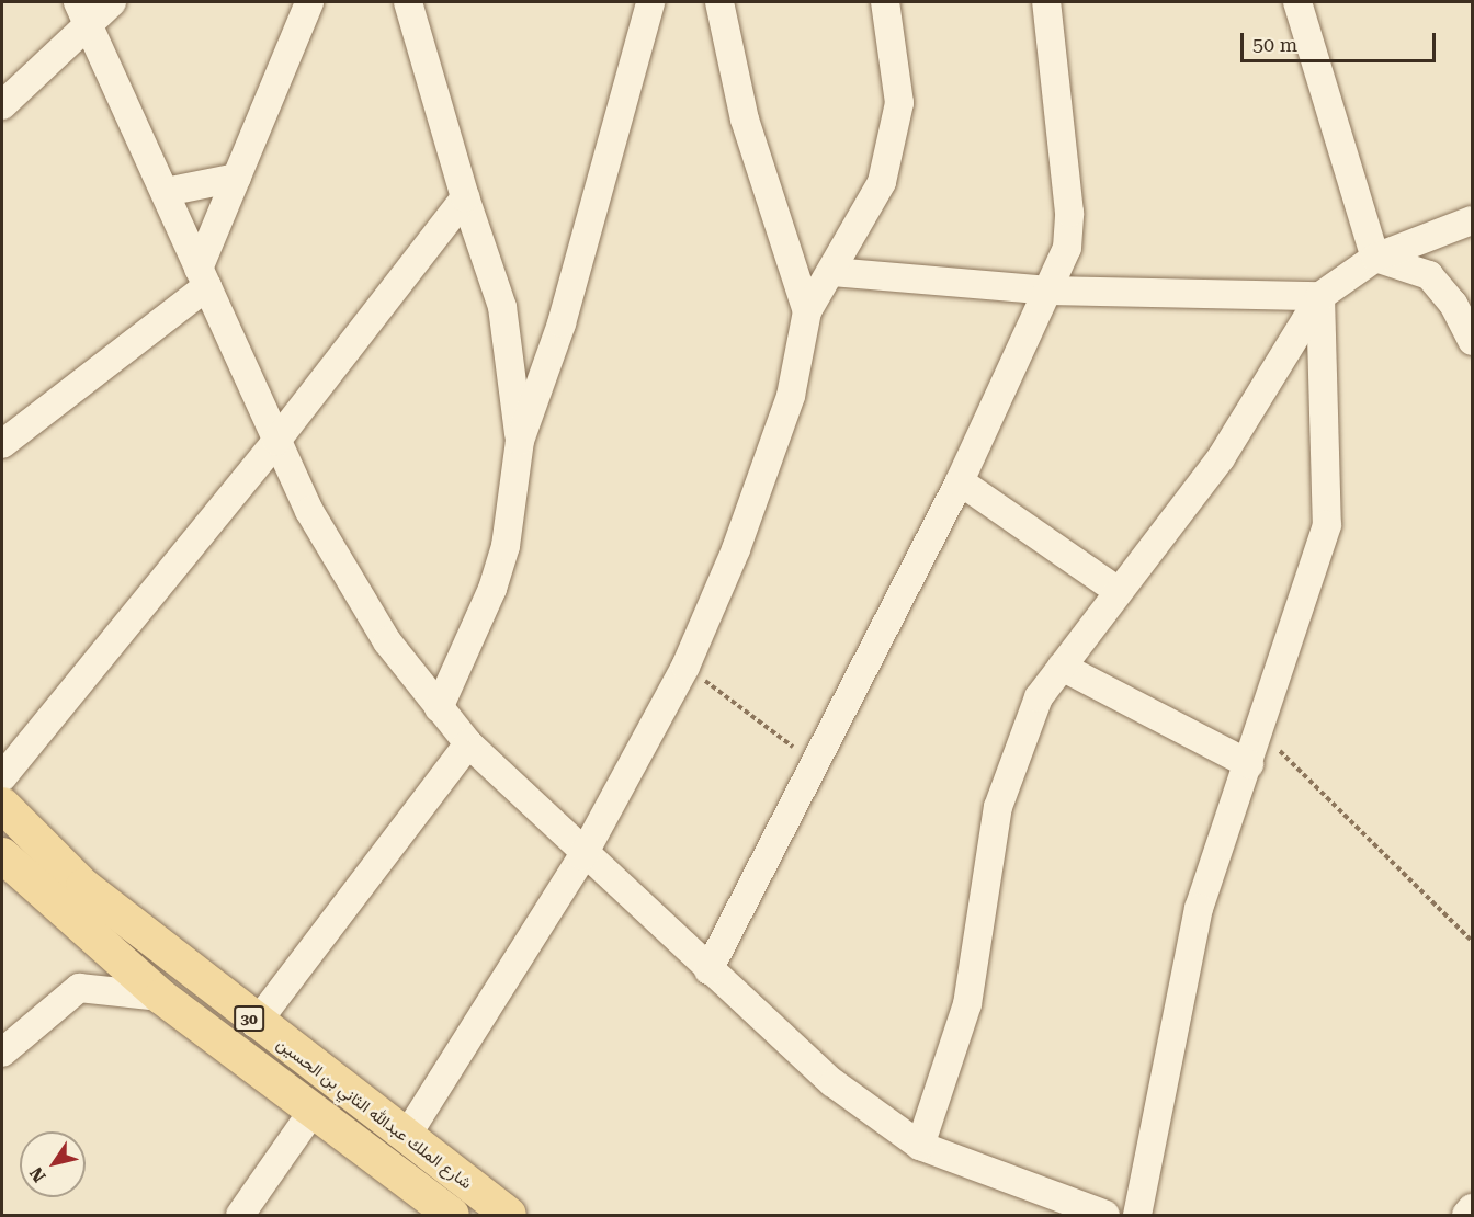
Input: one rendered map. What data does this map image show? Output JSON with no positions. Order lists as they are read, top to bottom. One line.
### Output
{"streets":{"main road":["30","شارع الملك عبدالله الثاني بن الحسين"]},"scale_bar":"50 m","north":"bottom left"}
